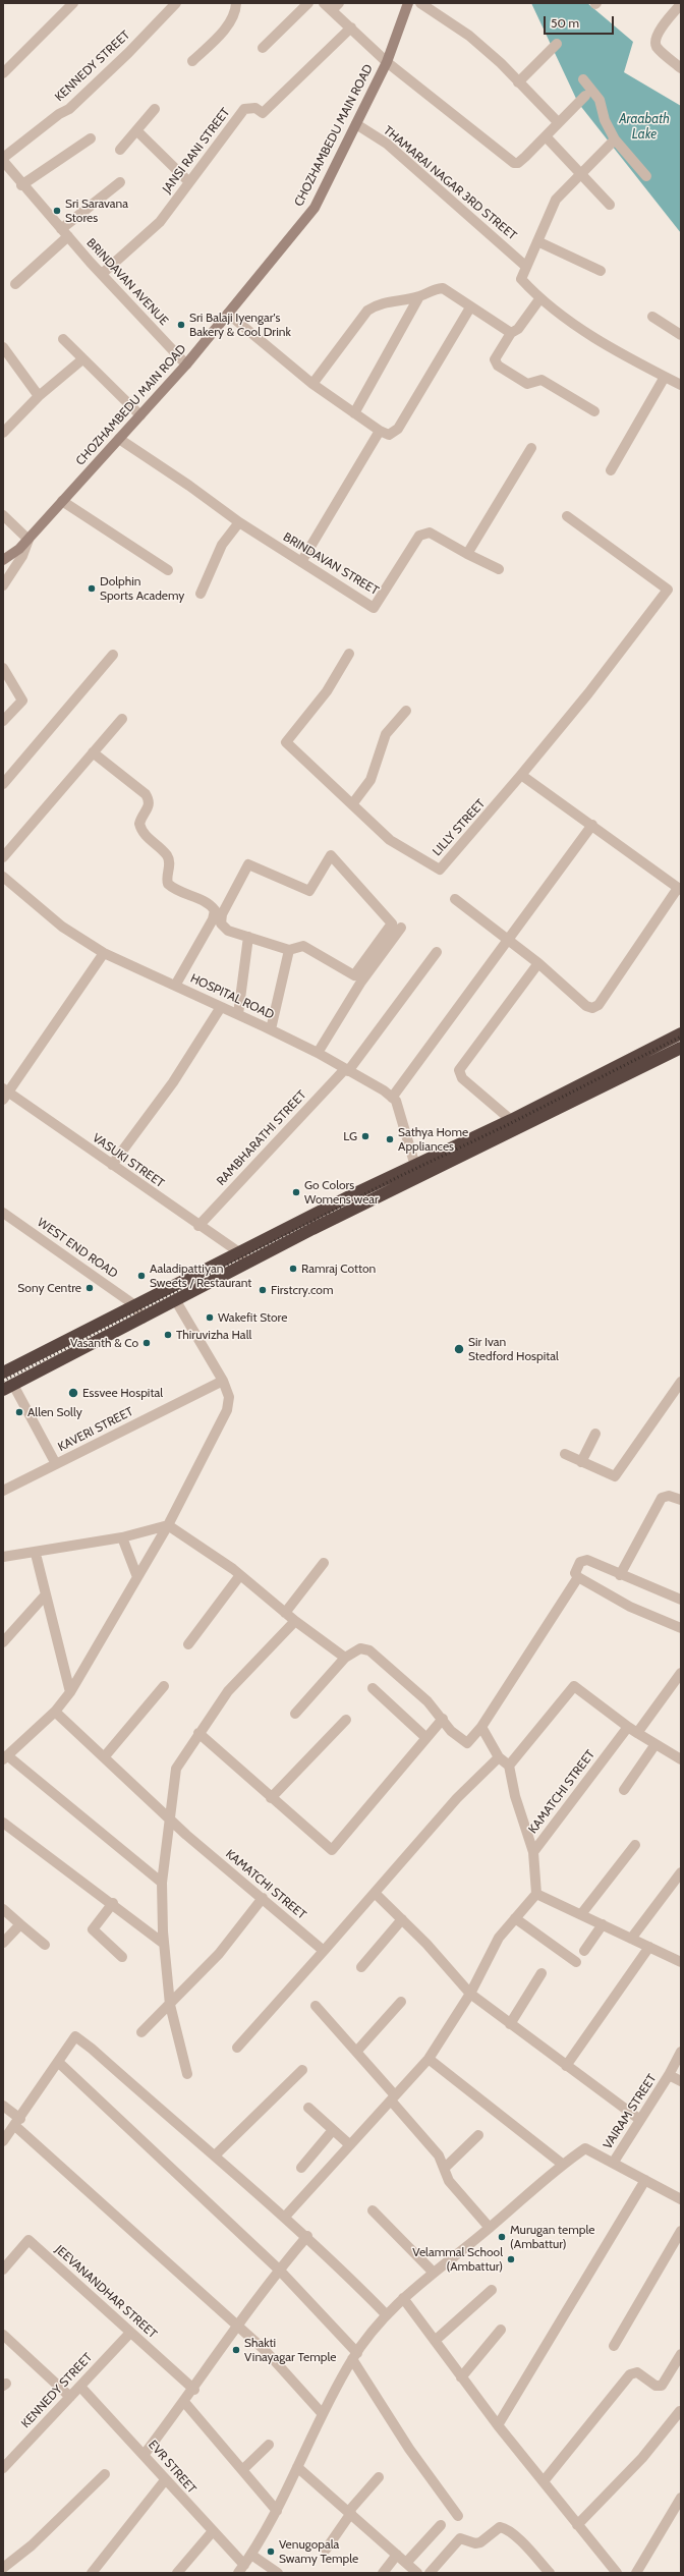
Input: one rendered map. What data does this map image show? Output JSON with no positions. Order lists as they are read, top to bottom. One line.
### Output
{"streets":{"street":["KENNEDY STREET","CHOZHAMBEDU MAIN ROAD","JANSI RANI STREET","THAMARAI NAGAR 3RD STREET","BRINDAVAN AVENUE","BRINDAVAN STREET","LILLY STREET","HOSPITAL ROAD","RAMBHARATHI STREET","VASUKI STREET","WEST END ROAD","KAVERI STREET","KAMATCHI STREET","VAIRAM STREET","JEEVANANDHAR STREET","EVR STREET"]},"crossings":[["KENNEDY STREET","BRINDAVAN AVENUE"],["KENNEDY STREET","JEEVANANDHAR STREET"],["KENNEDY STREET","EVR STREET"],["CHOZHAMBEDU MAIN ROAD","THAMARAI NAGAR 3RD STREET"],["CHOZHAMBEDU MAIN ROAD","BRINDAVAN AVENUE"],["CHOZHAMBEDU MAIN ROAD","BRINDAVAN STREET"],["JANSI RANI STREET","BRINDAVAN AVENUE"],["HOSPITAL ROAD","RAMBHARATHI STREET"],["RAMBHARATHI STREET","VASUKI STREET"]],"water":["Araabath Lake"],"places":["Sri Saravana Stores","Sri Balaji Iyengar's Bakery & Cool Drink","Dolphin Sports Academy","LG","Sathya Home Appliances","Go Colors Womens wear","Ramraj Cotton","Aaladipattiyan Sweets / Restaurant","Sony Centre","Firstcry.com","Wakefit Store","Thiruvizha Hall","Vasanth & Co","Sir Ivan Stedford Hospital","Essvee Hospital","Allen Solly","Murugan temple (Ambattur)","Velammal School (Ambattur)","Shakti Vinayagar Temple","Venugopala Swamy Temple"],"scale_bar":"50 m"}
